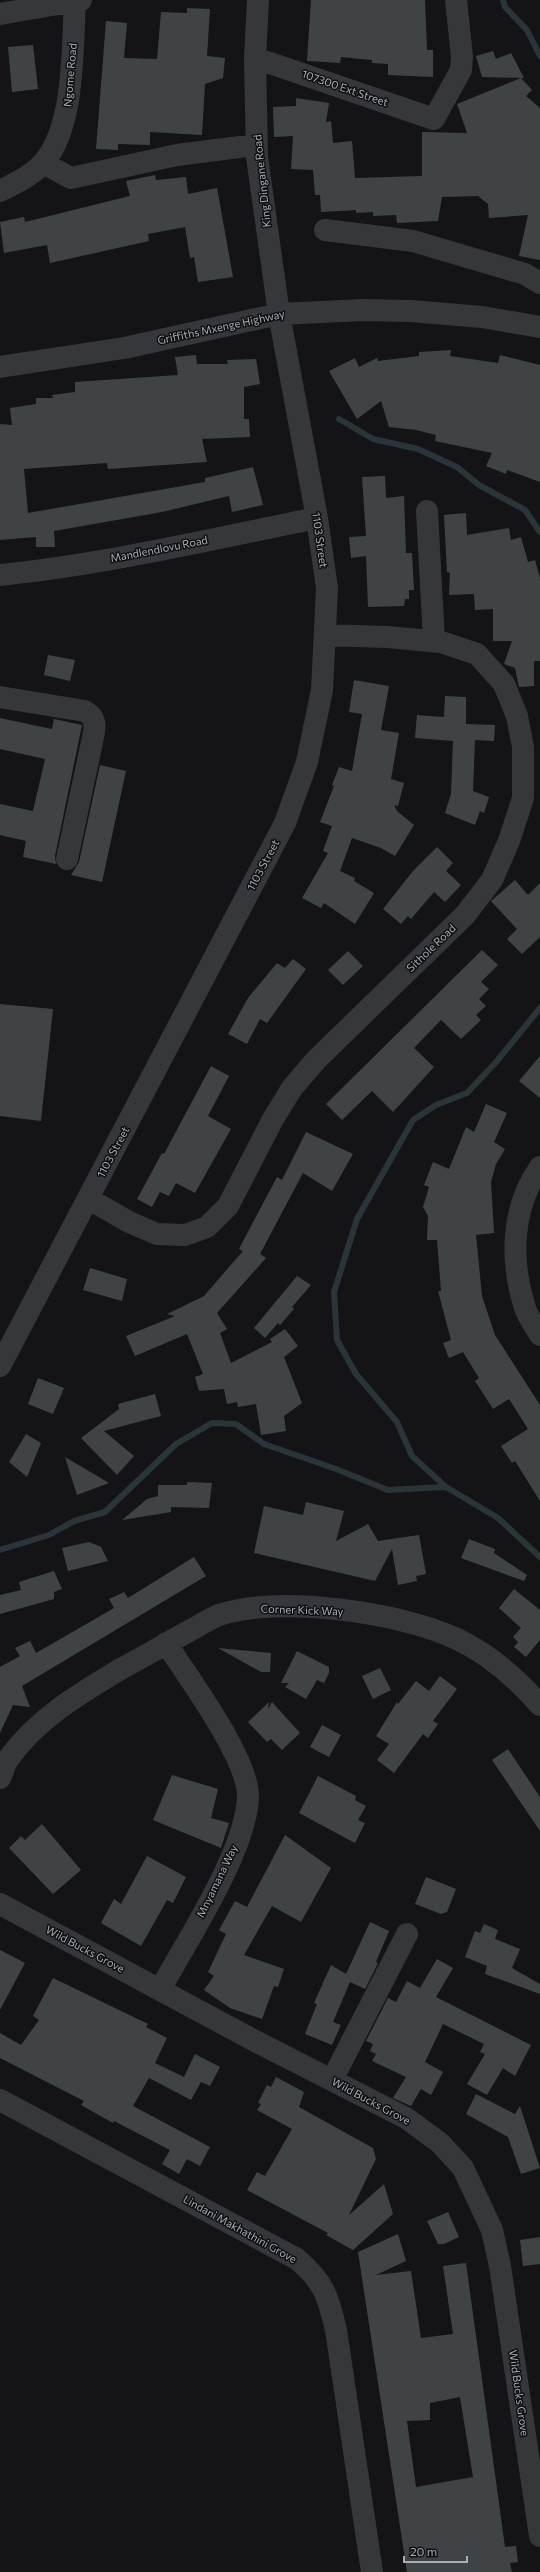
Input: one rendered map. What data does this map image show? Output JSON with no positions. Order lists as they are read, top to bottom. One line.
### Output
{"streets":{"street":["Ngome Road","107300 Ext Street","King Dingane Road","Griffiths Mxenge Highway","1103 Street","Mandlendlovu Road","Sithole Road","Corner Kick Way","Mnyamana Way","Wild Bucks Grove","Lindani Makhathini Grove"]},"crossings":[["107300 Ext Street","King Dingane Road"],["King Dingane Road","Griffiths Mxenge Highway"],["King Dingane Road","1103 Street"],["Griffiths Mxenge Highway","1103 Street"],["1103 Street","Mandlendlovu Road"],["1103 Street","Sithole Road"],["Corner Kick Way","Mnyamana Way"],["Mnyamana Way","Wild Bucks Grove"]],"scale_bar":"20 m"}
